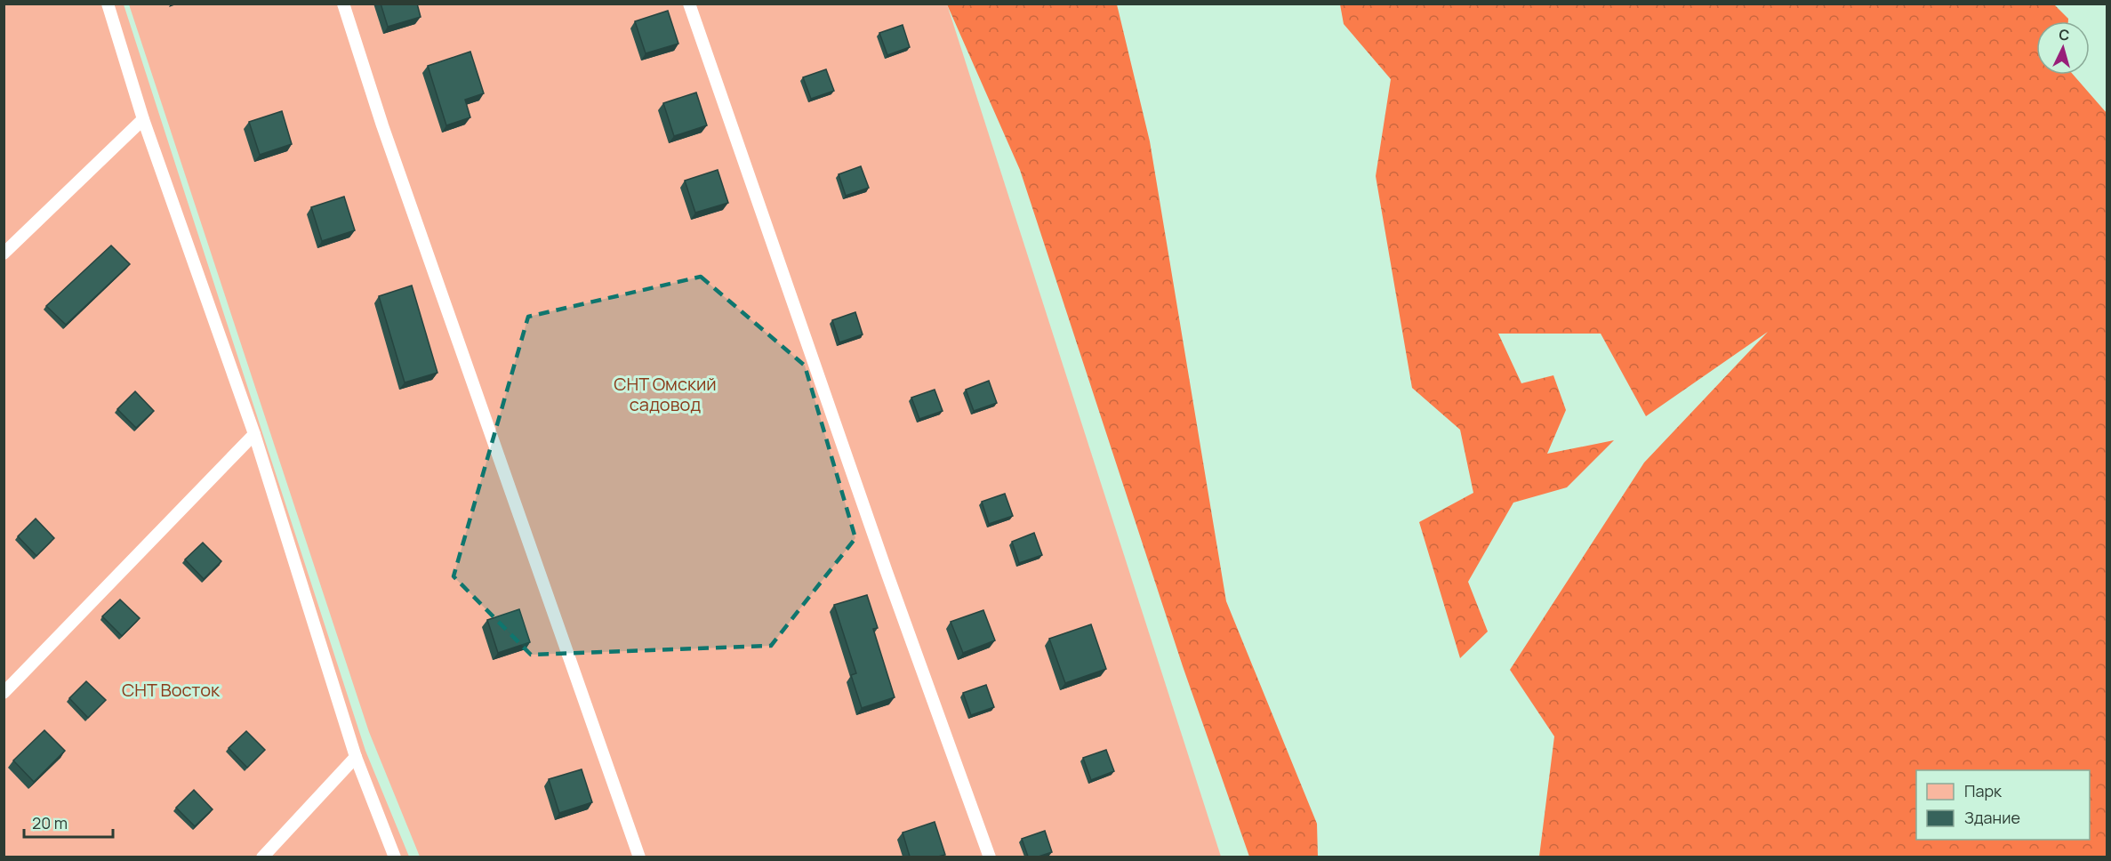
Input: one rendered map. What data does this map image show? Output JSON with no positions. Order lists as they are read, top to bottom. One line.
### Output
{"parks":["СНТ Омский садовод","СНТ Восток"],"legend":["Парк","Здание"],"scale_bar":"20 m","north":"top"}
